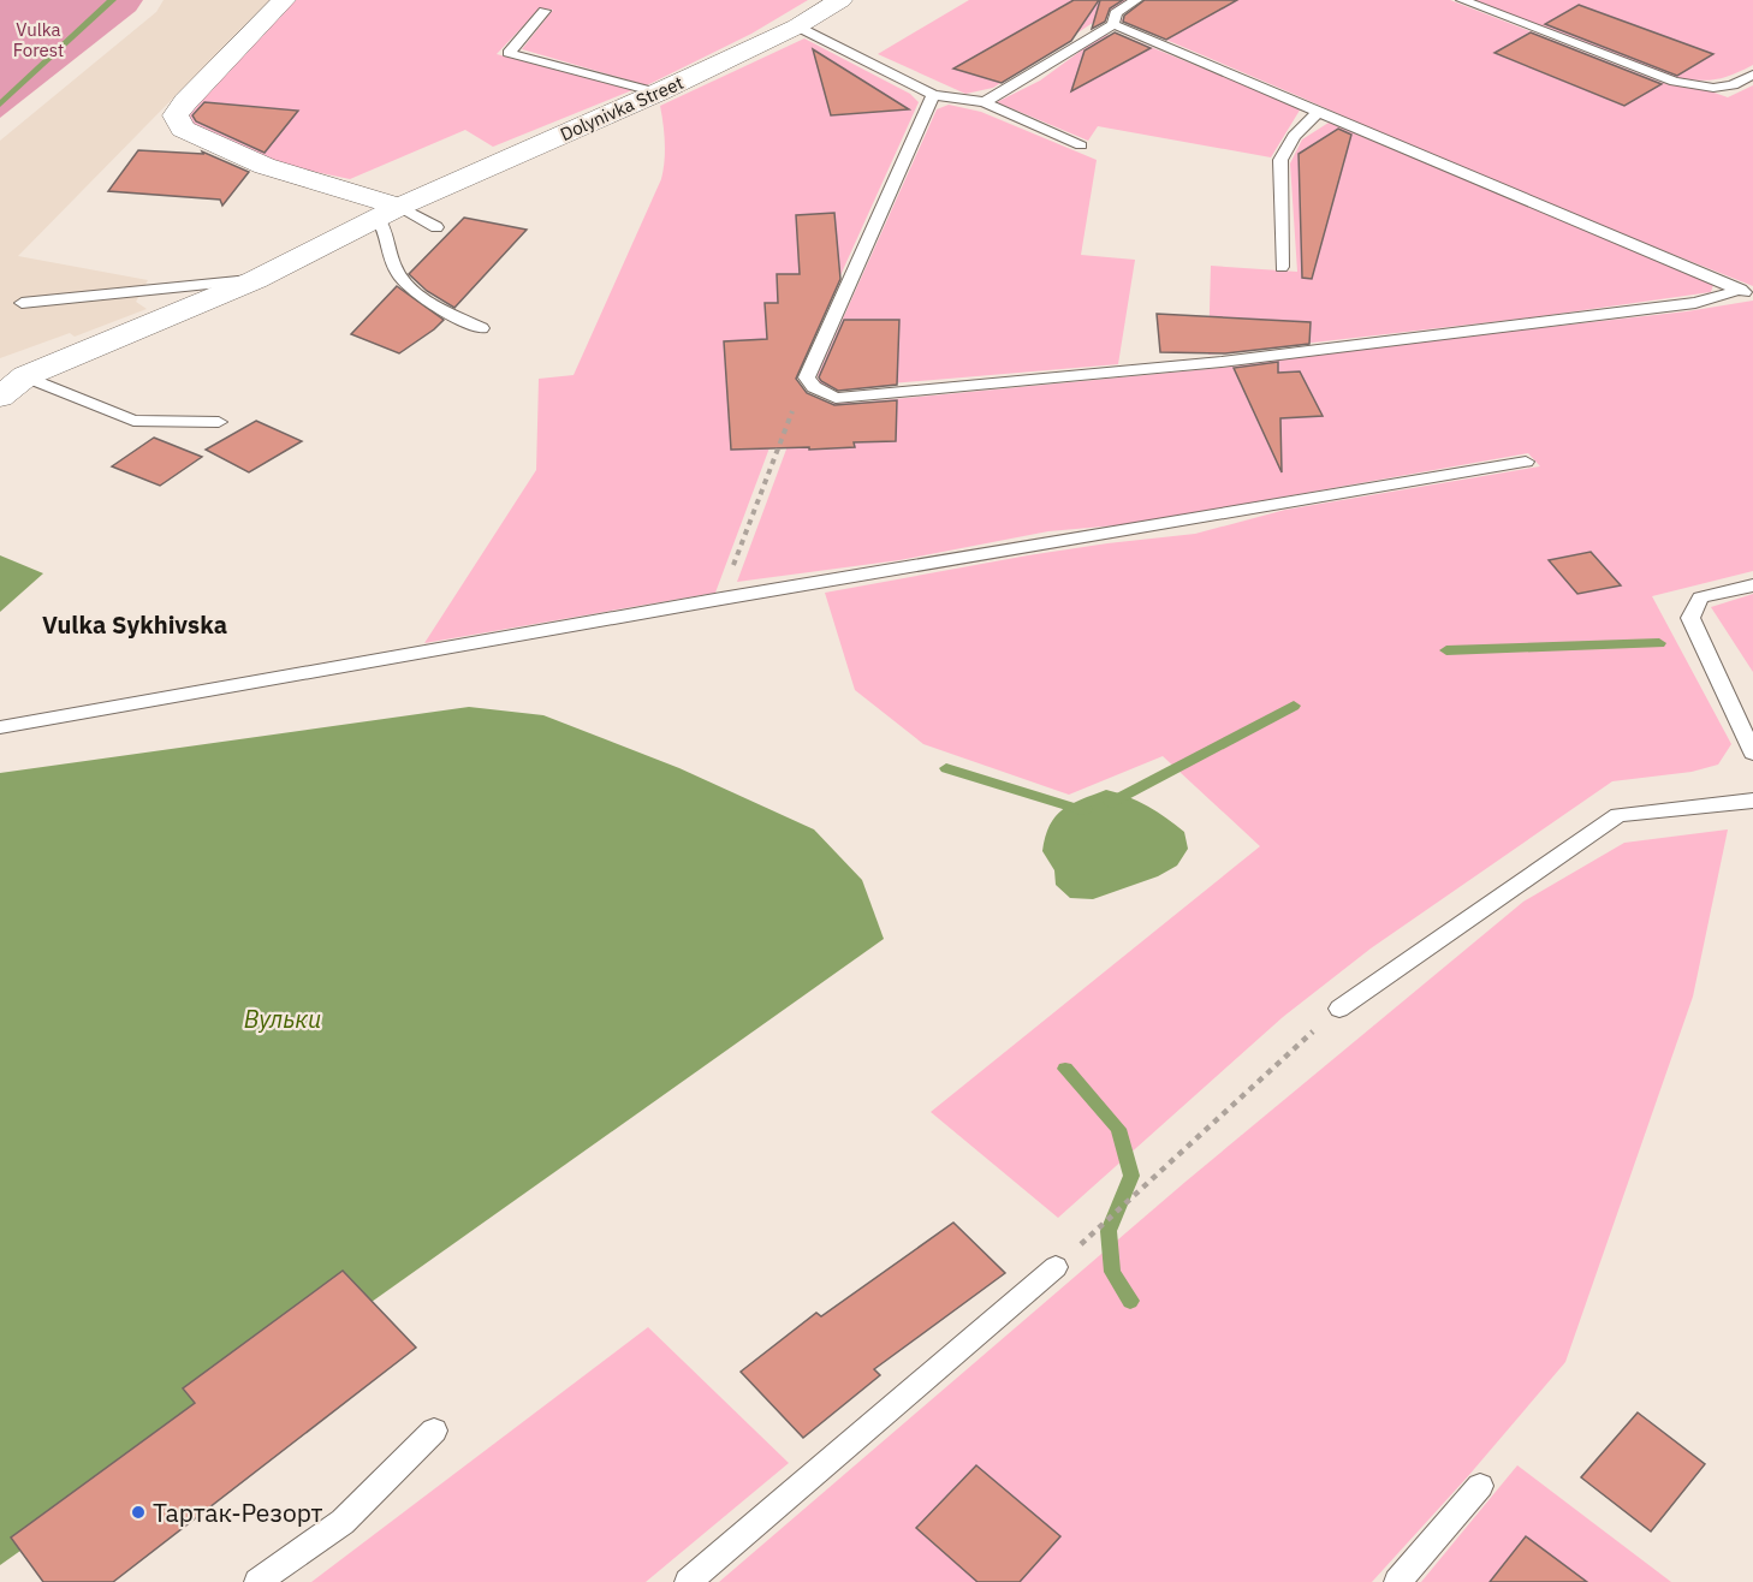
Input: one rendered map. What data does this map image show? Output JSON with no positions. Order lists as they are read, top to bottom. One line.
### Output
{"streets":{"street":["Dolynivka Street"]},"districts":["Vulka Sykhivska"],"water":["Вульки"],"parks":["Vulka Forest"],"places":["Тартак-Резорт"]}
